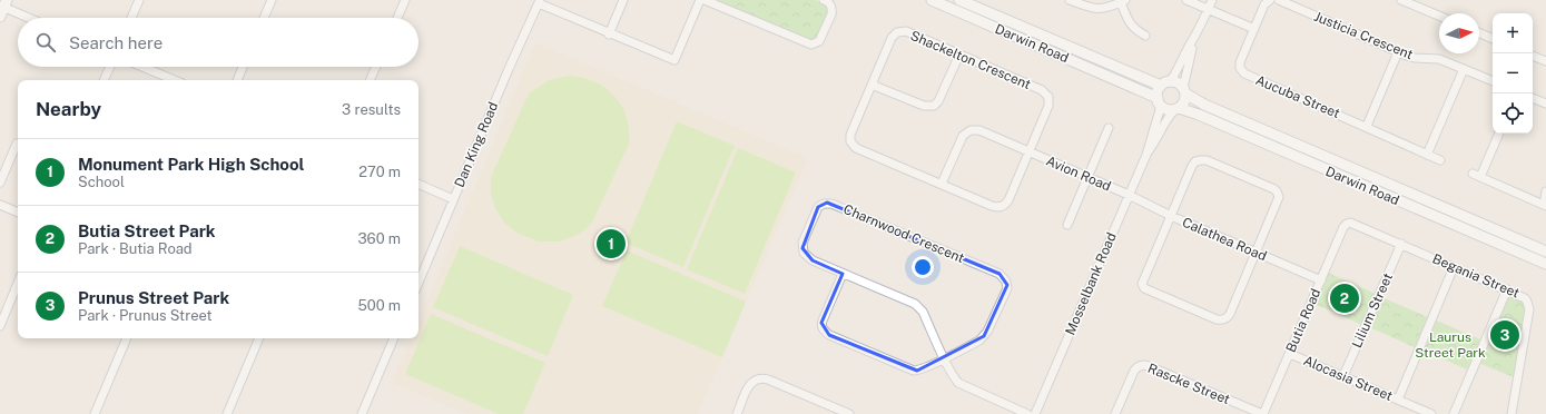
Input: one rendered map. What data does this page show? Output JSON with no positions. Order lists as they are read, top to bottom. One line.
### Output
{"streets":{"street":["Justicia Crescent","Darwin Road","Shackelton Crescent","Aucuba Street","Dan King Road","Avion Road","Charnwood Crescent","Calathea Road","Begania Street","Mosselbank Road","Lilium Street","Butia Road","Alocasia Street","Rascke Street"]},"crossings":[["Darwin Road","Mosselbank Road"],["Shackelton Crescent","Avion Road"],["Avion Road","Calathea Road"],["Avion Road","Mosselbank Road"],["Calathea Road","Mosselbank Road"],["Calathea Road","Butia Road"],["Begania Street","Lilium Street"],["Begania Street","Butia Road"],["Lilium Street","Alocasia Street"],["Butia Road","Alocasia Street"],["Butia Road","Rascke Street"]],"parks":["Laurus Street Park"],"north":"right","page":{"map_buttons":["+","−"],"search":"Search here","heading":["Nearby","3 results"],"list":[{"mark":"1","name":"Monument Park High School","note":"School","value":"270 m"},{"mark":"2","name":"Butia Street Park","note":"Park · Butia Road","value":"360 m"},{"mark":"3","name":"Prunus Street Park","note":"Park · Prunus Street","value":"500 m"}],"pins":["1","2","3"]}}
